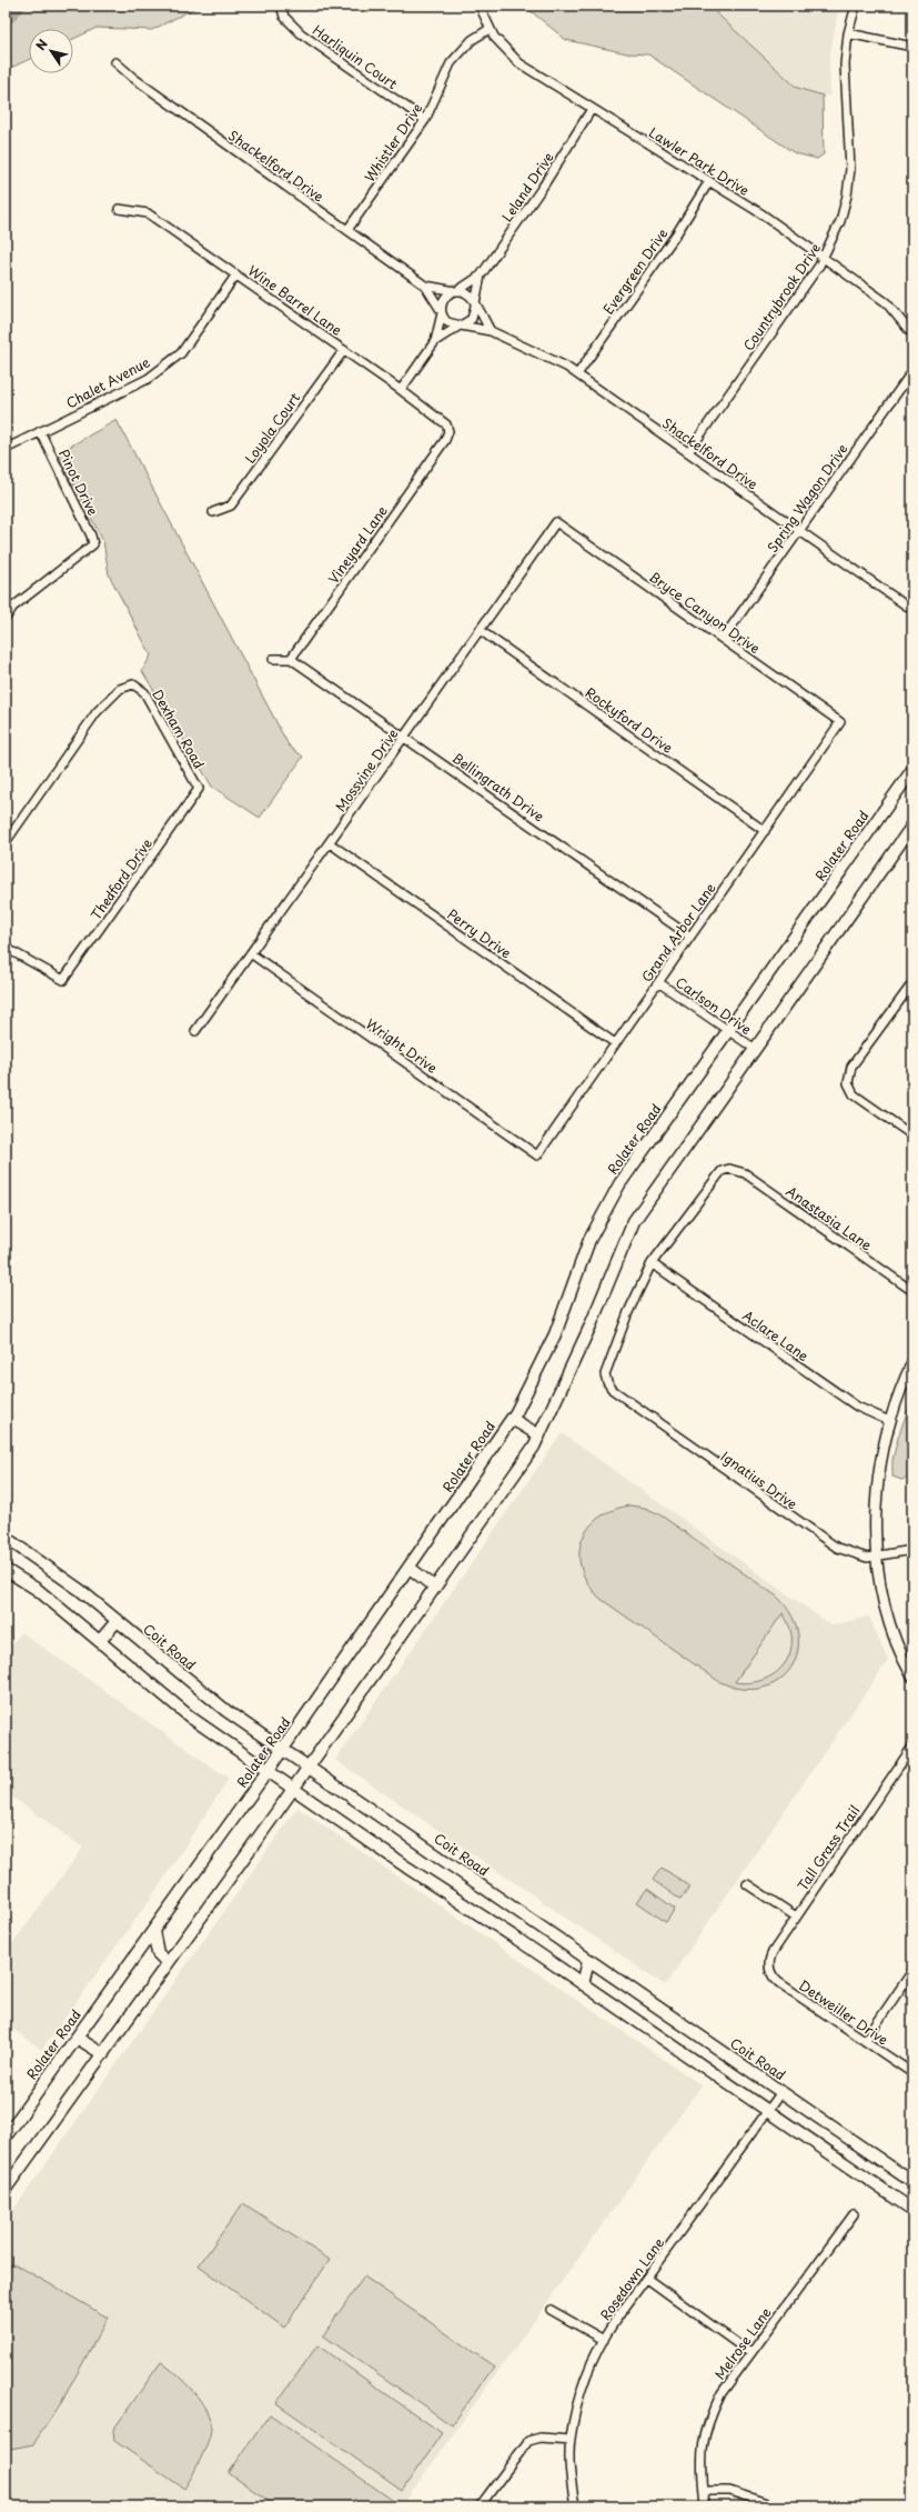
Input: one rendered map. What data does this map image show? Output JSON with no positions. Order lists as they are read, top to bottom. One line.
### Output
{"streets":{"main road":["Rolater Road","Coit Road"],"street":["Harliquin Court","Whistler Drive","Lawler Park Drive","Shackelford Drive","Leland Drive","Evergreen Drive","Countrybrook Drive","Wine Barrel Lane","Chalet Avenue","Loyola Court","Pinot Drive","Spring Wagon Drive","Vineyard Lane","Bryce Canyon Drive","Rockyford Drive","Dexham Road","Mossvine Drive","Bellingrath Drive","Thedford Drive","Grand Arbor Lane","Perry Drive","Carlson Drive","Wright Drive","Anastasia Lane","Aclare Lane","Ignatius Drive","Tall Grass Trail","Detweiller Drive","Rosedown Lane","Melrose Lane"]},"crossings":[["Harliquin Court","Whistler Drive"],["Whistler Drive","Lawler Park Drive"],["Whistler Drive","Shackelford Drive"],["Lawler Park Drive","Leland Drive"],["Lawler Park Drive","Evergreen Drive"],["Lawler Park Drive","Countrybrook Drive"],["Shackelford Drive","Leland Drive"],["Shackelford Drive","Evergreen Drive"],["Shackelford Drive","Countrybrook Drive"],["Shackelford Drive","Spring Wagon Drive"],["Wine Barrel Lane","Chalet Avenue"],["Wine Barrel Lane","Loyola Court"],["Wine Barrel Lane","Vineyard Lane"],["Chalet Avenue","Pinot Drive"],["Spring Wagon Drive","Bryce Canyon Drive"],["Vineyard Lane","Bellingrath Drive"],["Bryce Canyon Drive","Mossvine Drive"],["Bryce Canyon Drive","Grand Arbor Lane"],["Rockyford Drive","Mossvine Drive"],["Rockyford Drive","Grand Arbor Lane"],["Dexham Road","Thedford Drive"],["Mossvine Drive","Bellingrath Drive"],["Mossvine Drive","Perry Drive"],["Mossvine Drive","Wright Drive"],["Bellingrath Drive","Grand Arbor Lane"],["Rolater Road","Carlson Drive"],["Rolater Road","Coit Road"],["Grand Arbor Lane","Perry Drive"],["Grand Arbor Lane","Carlson Drive"],["Grand Arbor Lane","Wright Drive"],["Anastasia Lane","Aclare Lane"],["Anastasia Lane","Ignatius Drive"],["Aclare Lane","Ignatius Drive"],["Coit Road","Rosedown Lane"],["Tall Grass Trail","Detweiller Drive"]],"north":"top left"}
